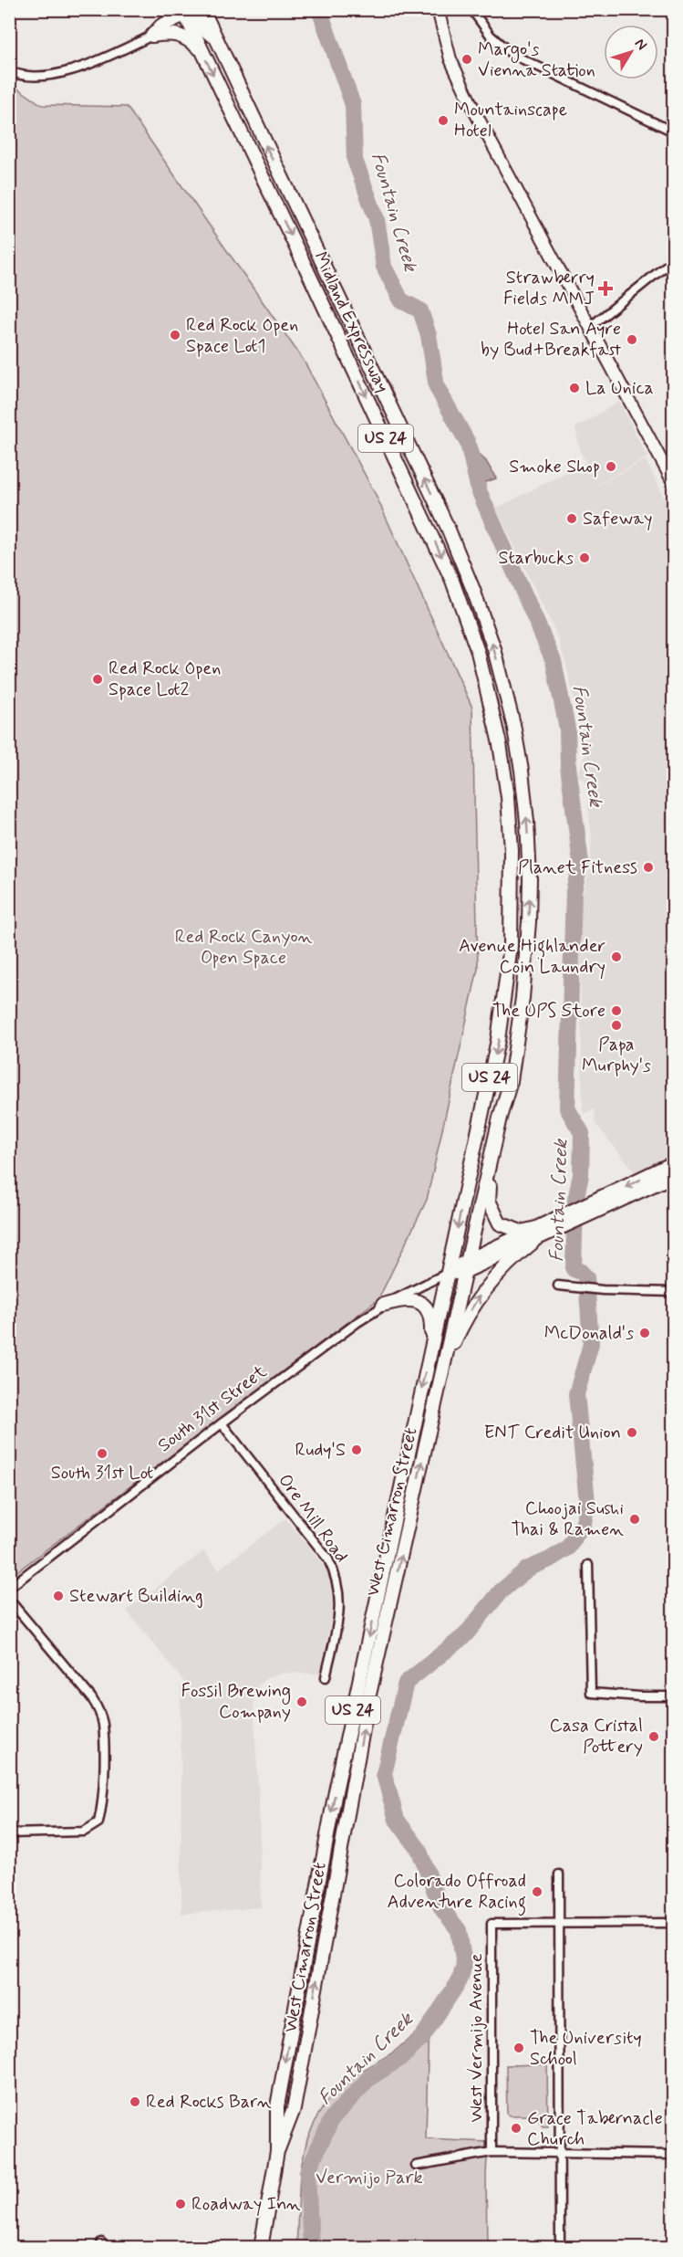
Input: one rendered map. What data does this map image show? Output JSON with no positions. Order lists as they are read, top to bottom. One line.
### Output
{"streets":{"main road":["Midland Expressway","US 24","South 31st Street","West Cimarron Street"],"street":["Ore Mill Road","West Vermijo Avenue"]},"crossings":[["Midland Expressway","West Cimarron Street"],["South 31st Street","West Cimarron Street"],["South 31st Street","Ore Mill Road"]],"water":["Fountain Creek"],"parks":["Red Rock Canyon Open Space","Vermijo Park"],"places":{"other":["Margo's Vienna Station","Mountainscape Hotel","Red Rock Open Space Lot1","Hotel San Ayre by Bud+Breakfast","La Unica","Smoke Shop","Safeway","Starbucks","Red Rock Open Space Lot2","Planet Fitness","Avenue Highlander Coin Laundry","The UPS Store","Papa Murphy's","McDonald's","ENT Credit Union","Rudy'S","South 31st Lot","Choojai Sushi Thai & Ramen","Stewart Building","Fossil Brewing Company","Casa Cristal Pottery","Colorado Offroad Adventure Racing","The University School","Red Rocks Barn","Grace Tabernacle Church","Roadway Inn"],"health":["Strawberry Fields MMJ"]},"north":"top right"}
